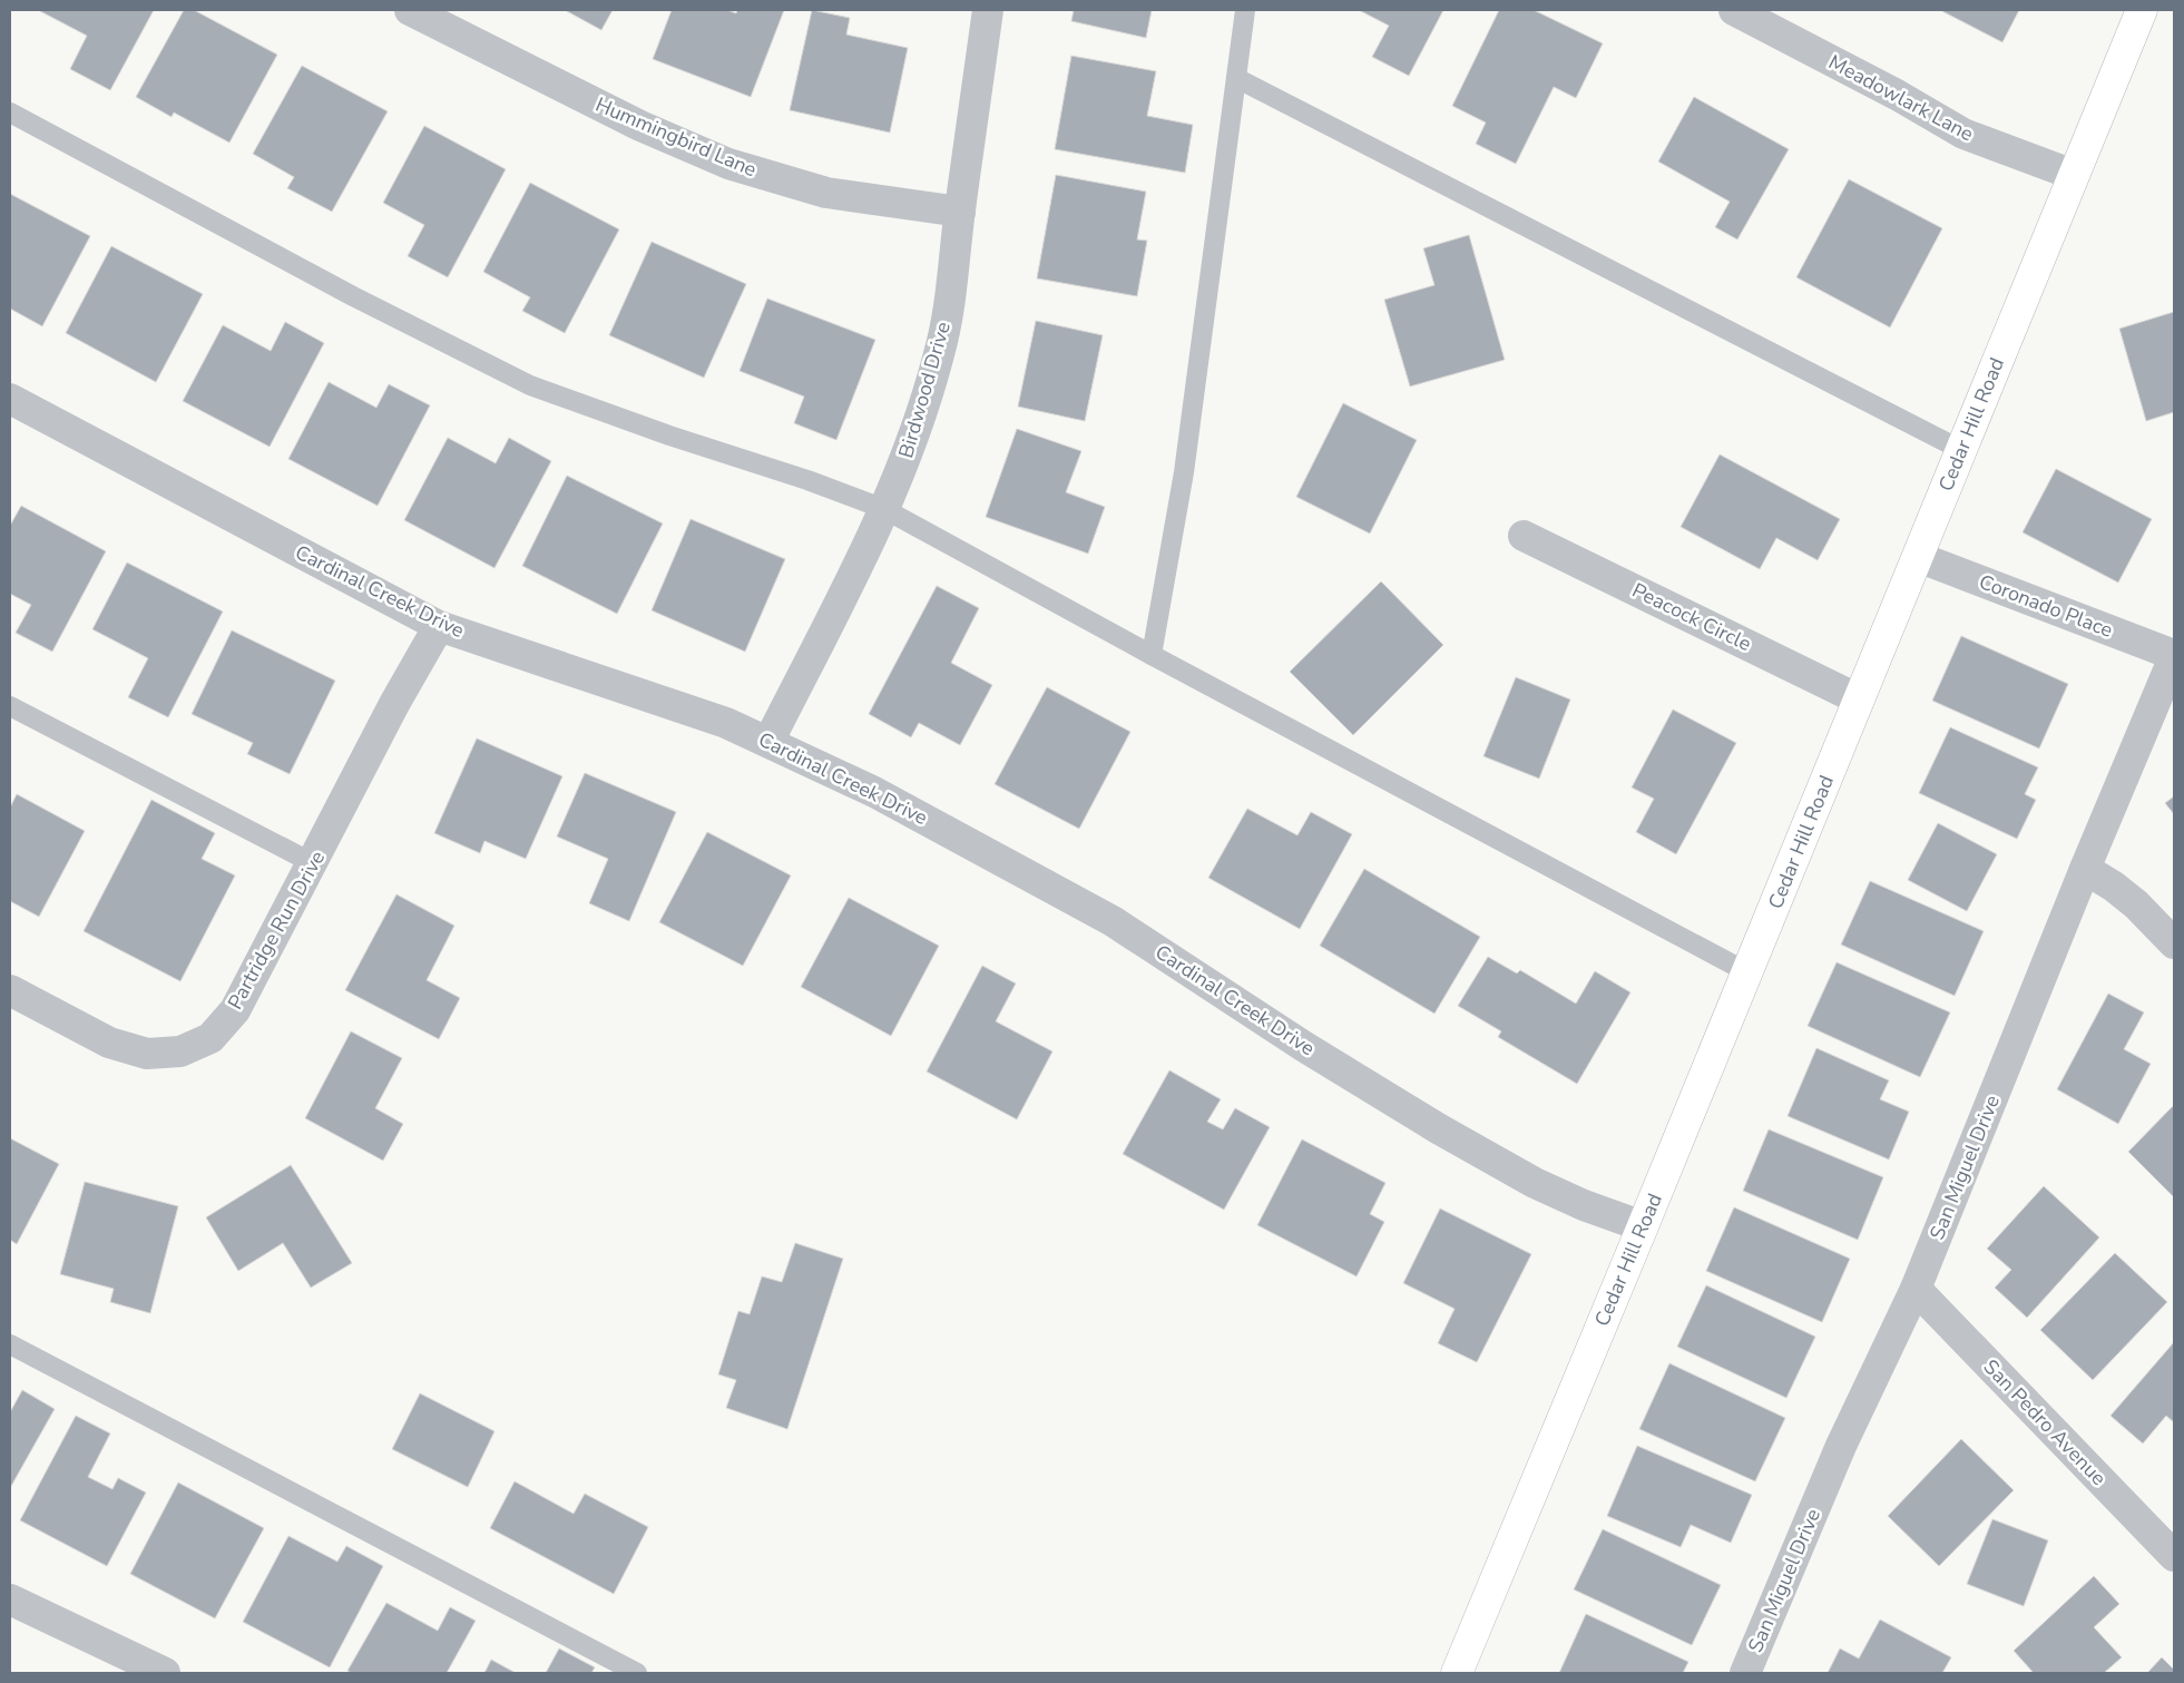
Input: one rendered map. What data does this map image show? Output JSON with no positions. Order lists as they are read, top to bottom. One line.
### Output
{"streets":{"street":["Meadowlark Lane","Hummingbird Lane","Birdwood Drive","Cedar Hill Road","Cardinal Creek Drive","Coronado Place","Peacock Circle","Partridge Run Drive","San Miguel Drive","San Pedro Avenue"]},"crossings":[["Meadowlark Lane","Cedar Hill Road"],["Hummingbird Lane","Birdwood Drive"],["Birdwood Drive","Cardinal Creek Drive"],["Cedar Hill Road","Cardinal Creek Drive"],["Cedar Hill Road","Coronado Place"],["Cedar Hill Road","Peacock Circle"],["Cardinal Creek Drive","Partridge Run Drive"],["Coronado Place","San Miguel Drive"],["San Miguel Drive","San Pedro Avenue"]]}
